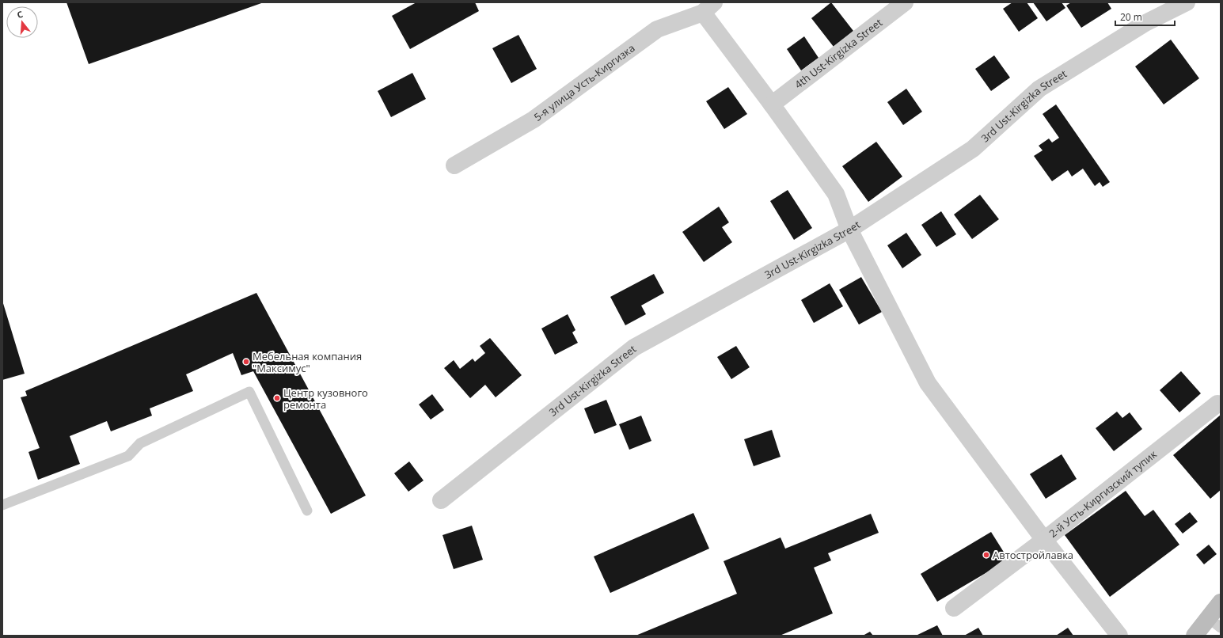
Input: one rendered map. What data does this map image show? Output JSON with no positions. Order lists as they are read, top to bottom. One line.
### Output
{"streets":{"street":["4th Ust-Kirgizka Street","5-я улица Усть-Киргизка","3rd Ust-Kirgizka Street","2-й Усть-Киргизский тупик"]},"places":["Мебельная компания \"Максимус\"","Центр кузовного ремонта","Автостройлавка"],"scale_bar":"20 m","north":"top"}
